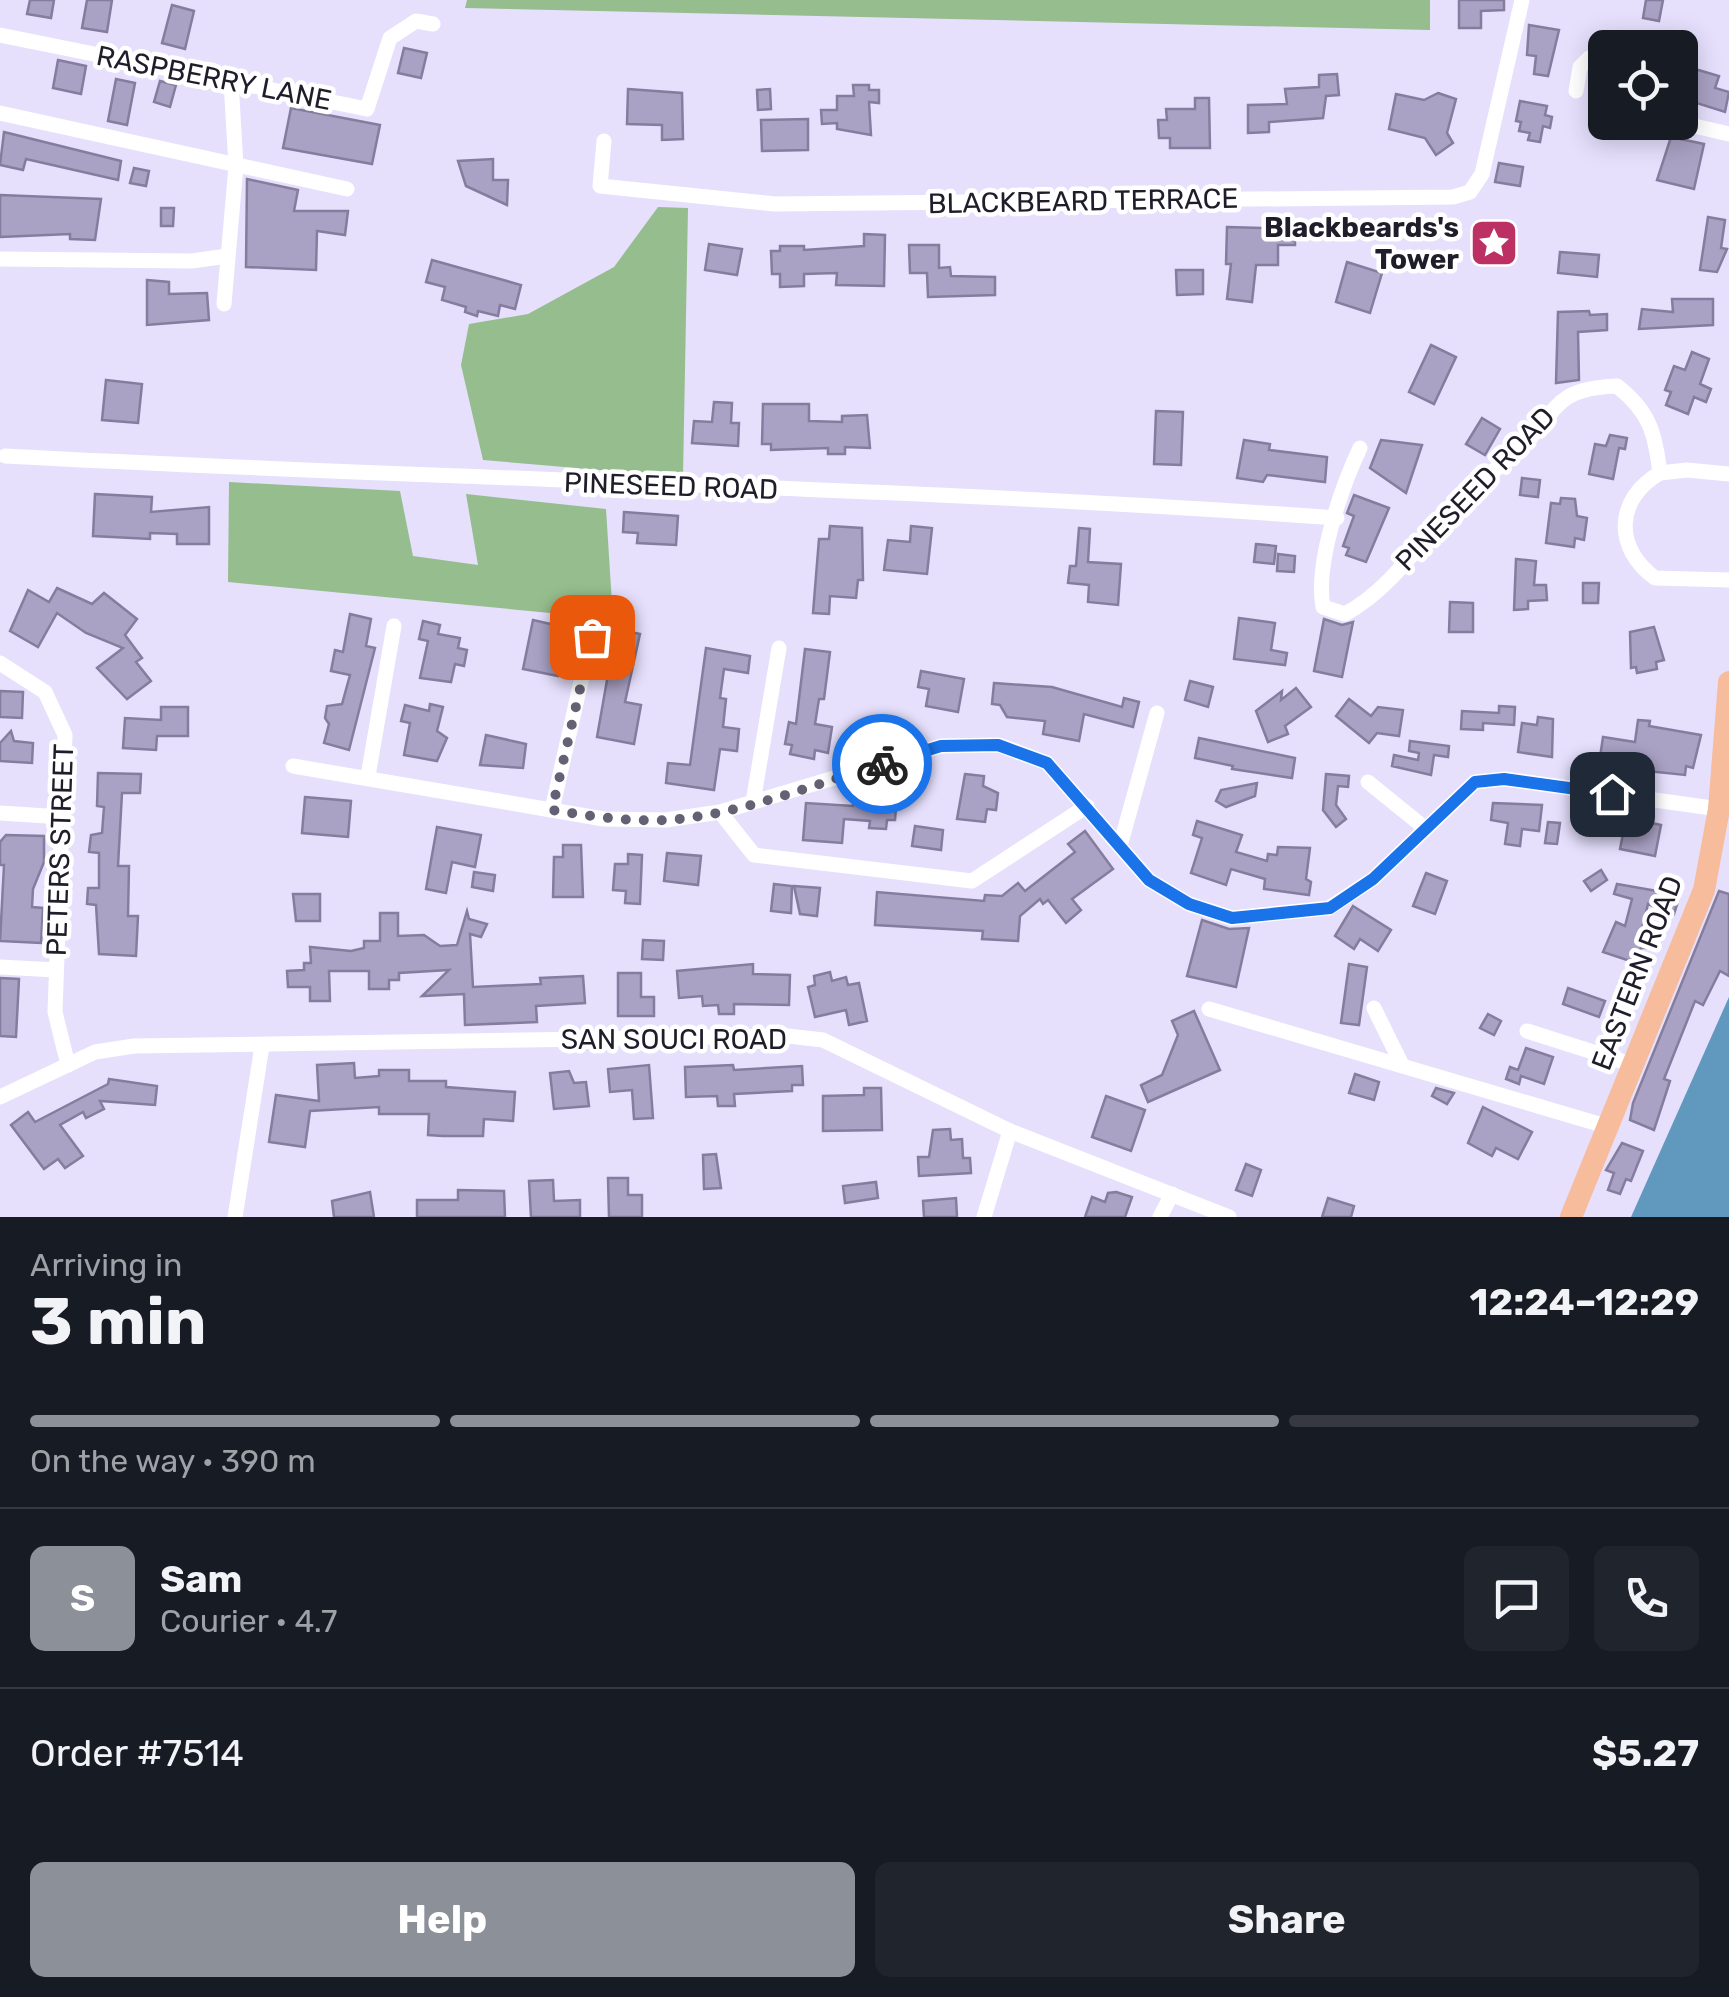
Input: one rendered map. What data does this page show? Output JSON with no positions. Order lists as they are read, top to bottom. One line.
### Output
{"streets":{"highway":["EASTERN ROAD"],"street":["RASPBERRY LANE","BLACKBEARD TERRACE","PINESEED ROAD","PETERS STREET","SAN SOUCI ROAD"]},"crossings":[["PETERS STREET","SAN SOUCI ROAD"]],"places":{"place":["Blackbeards's Tower"]},"page":{"heading":["3 min","Arriving in","12:24–12:29"],"panel":["Sam","Courier · 4.7","Order #7514","$5.27"],"bar":"On the way · 390 m","round":"S","buttons":["Help","Share"]}}
